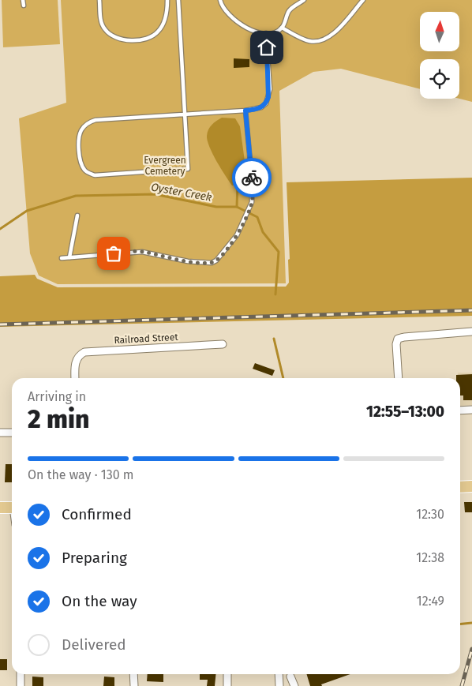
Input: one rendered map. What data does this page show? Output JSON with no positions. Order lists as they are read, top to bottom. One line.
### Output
{"streets":{"street":["Railroad Street"]},"water":["Oyster Creek"],"parks":["Evergreen Cemetery"],"north":"top","page":{"heading":["2 min","Arriving in","12:55–13:00"],"bar":"On the way · 130 m","list":[["Confirmed","12:30"],["Preparing","12:38"],["On the way","12:49"],"Delivered"]}}
